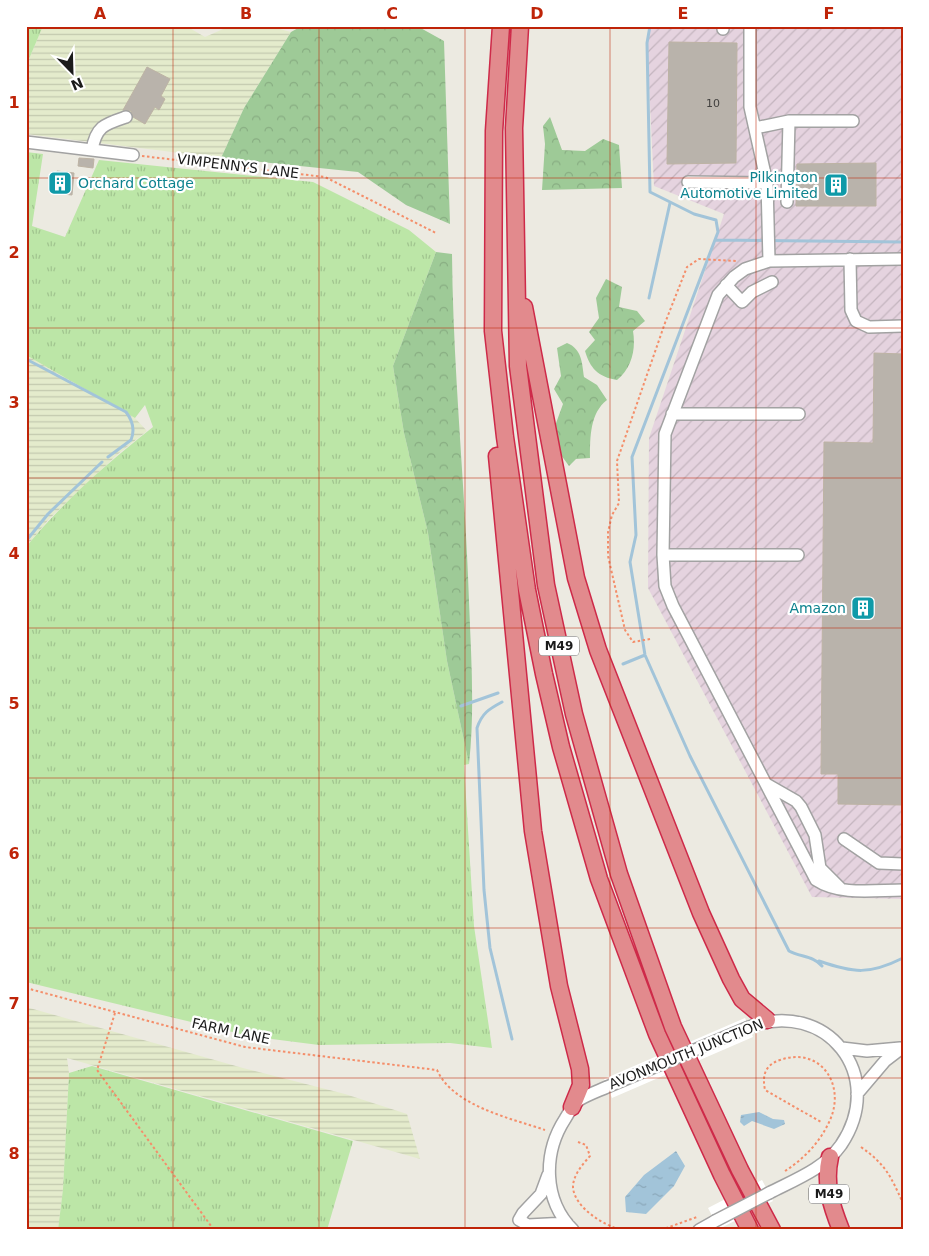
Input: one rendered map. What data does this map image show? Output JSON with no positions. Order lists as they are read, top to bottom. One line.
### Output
{"streets":{"highway":["M49"],"street":["AVONMOUTH JUNCTION"],"path":["VIMPENNYS LANE","FARM LANE"]},"crossings":[["M49","AVONMOUTH JUNCTION"]],"places":{"building":["Orchard Cottage","Pilkington Automotive Limited","Amazon"]},"house_numbers":["10"],"north":"bottom right","grid":{"columns":["A","B","C","D","E","F"],"rows":["1","2","3","4","5","6","7","8"]}}
